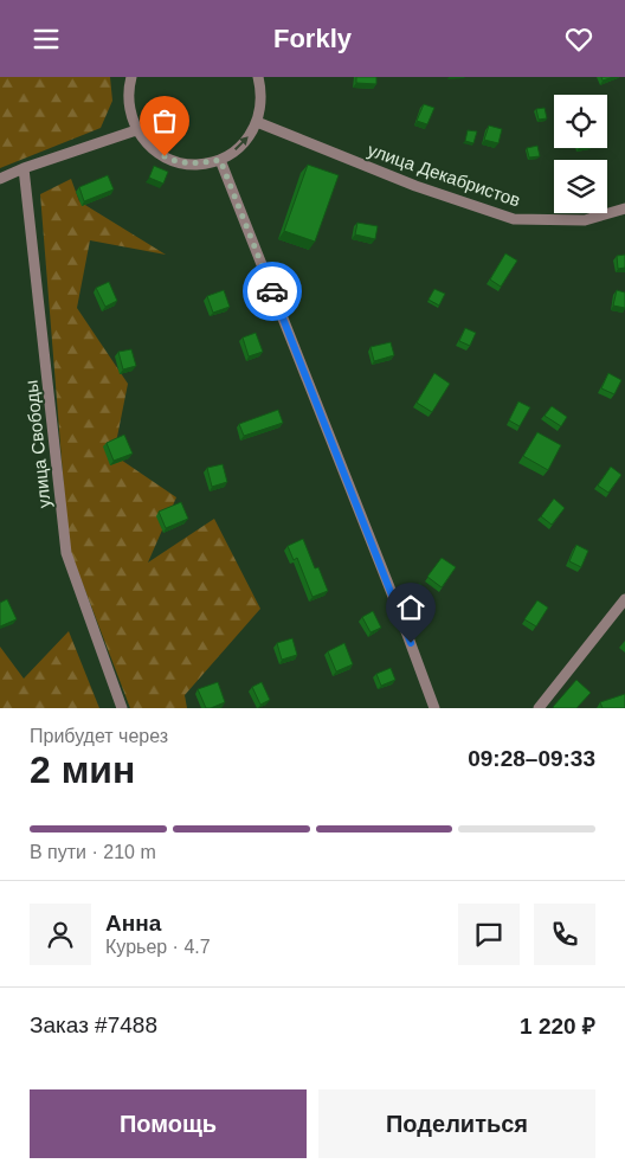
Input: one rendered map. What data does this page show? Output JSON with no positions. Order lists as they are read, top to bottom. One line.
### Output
{"streets":{"street":["улица Декабристов","улица Свободы"]},"page":{"header":"Forkly","heading":["2 мин","Прибудет через","09:28–09:33"],"panel":["Анна","Курьер · 4.7","Заказ #7488","1 220 ₽"],"bar":"В пути · 210 m","buttons":["Помощь","Поделиться"]}}
